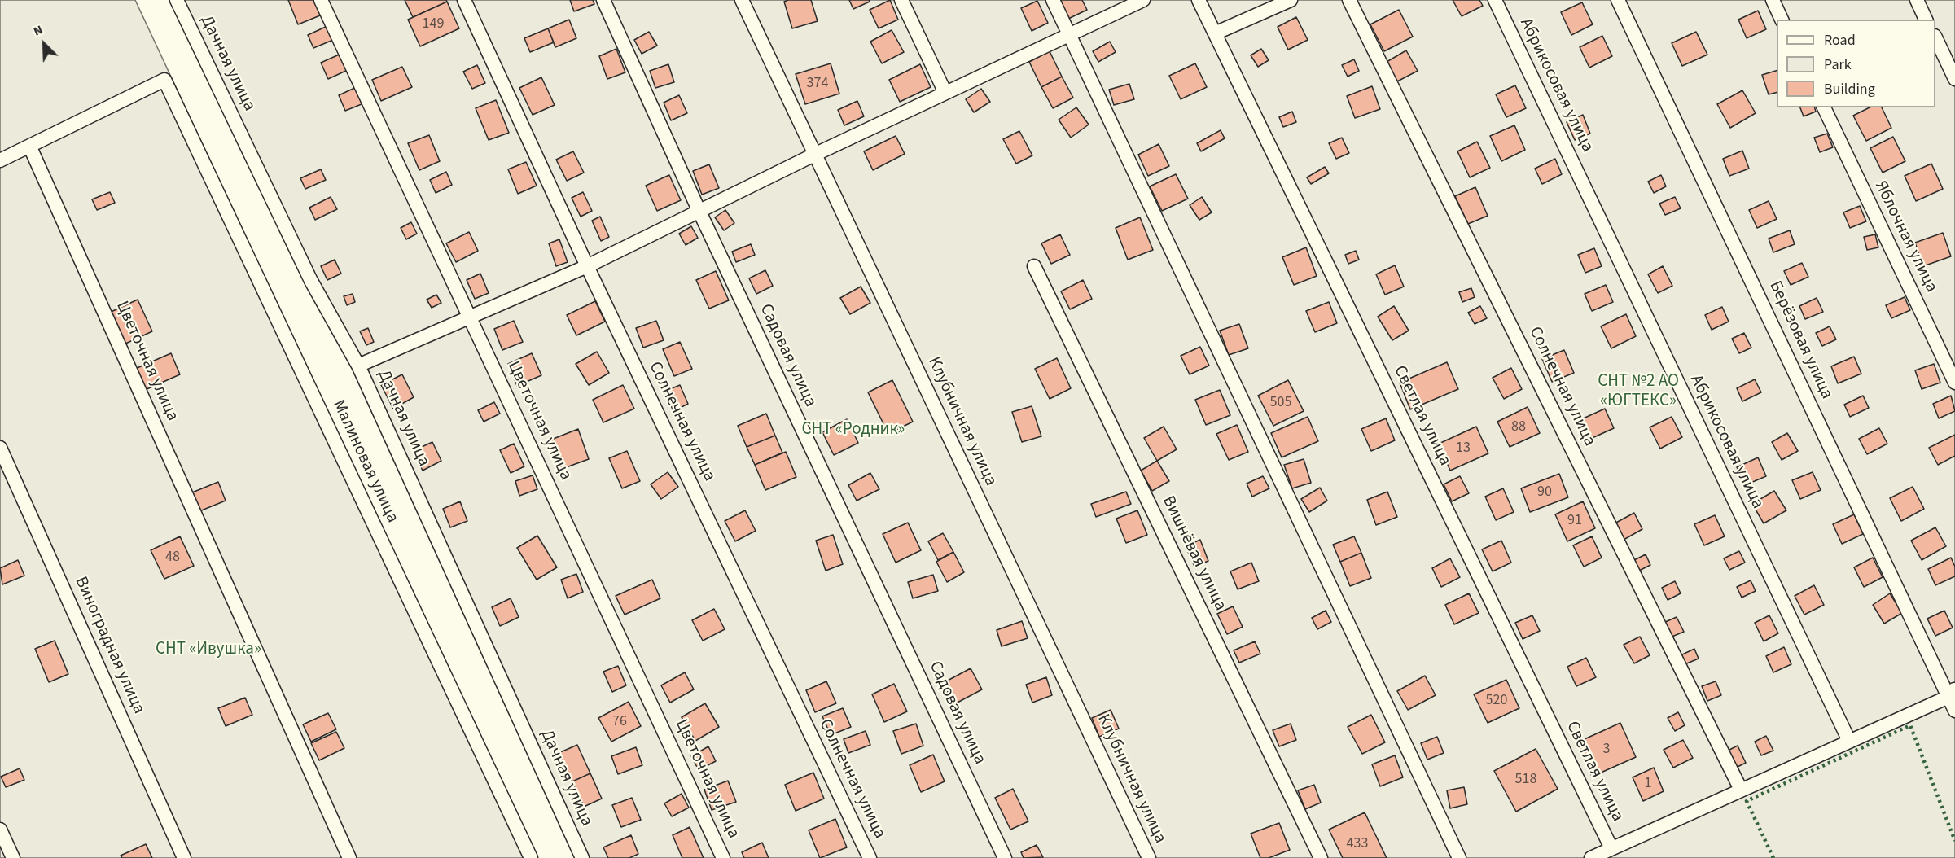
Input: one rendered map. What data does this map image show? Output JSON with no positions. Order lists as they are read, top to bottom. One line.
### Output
{"streets":{"street":["Дачная улица","Абрикосовая улица","Яблочная улица","Берёзовая улица","Садовая улица","Цветочная улица","Солнечная улица","Светлая улица","Клубничная улица","Малиновая улица","Вишнёвая улица","Виноградная улица"]},"crossings":[["Цветочная улица","Малиновая улица"]],"parks":["СНТ №2 АО «ЮГТЕКС»","СНТ «Родник»","СНТ «Ивушка»"],"house_numbers":["149","374","505","88","13","90","91","48","520","76","3","518","1","433"],"legend":["Road","Park","Building"],"north":"top left"}
